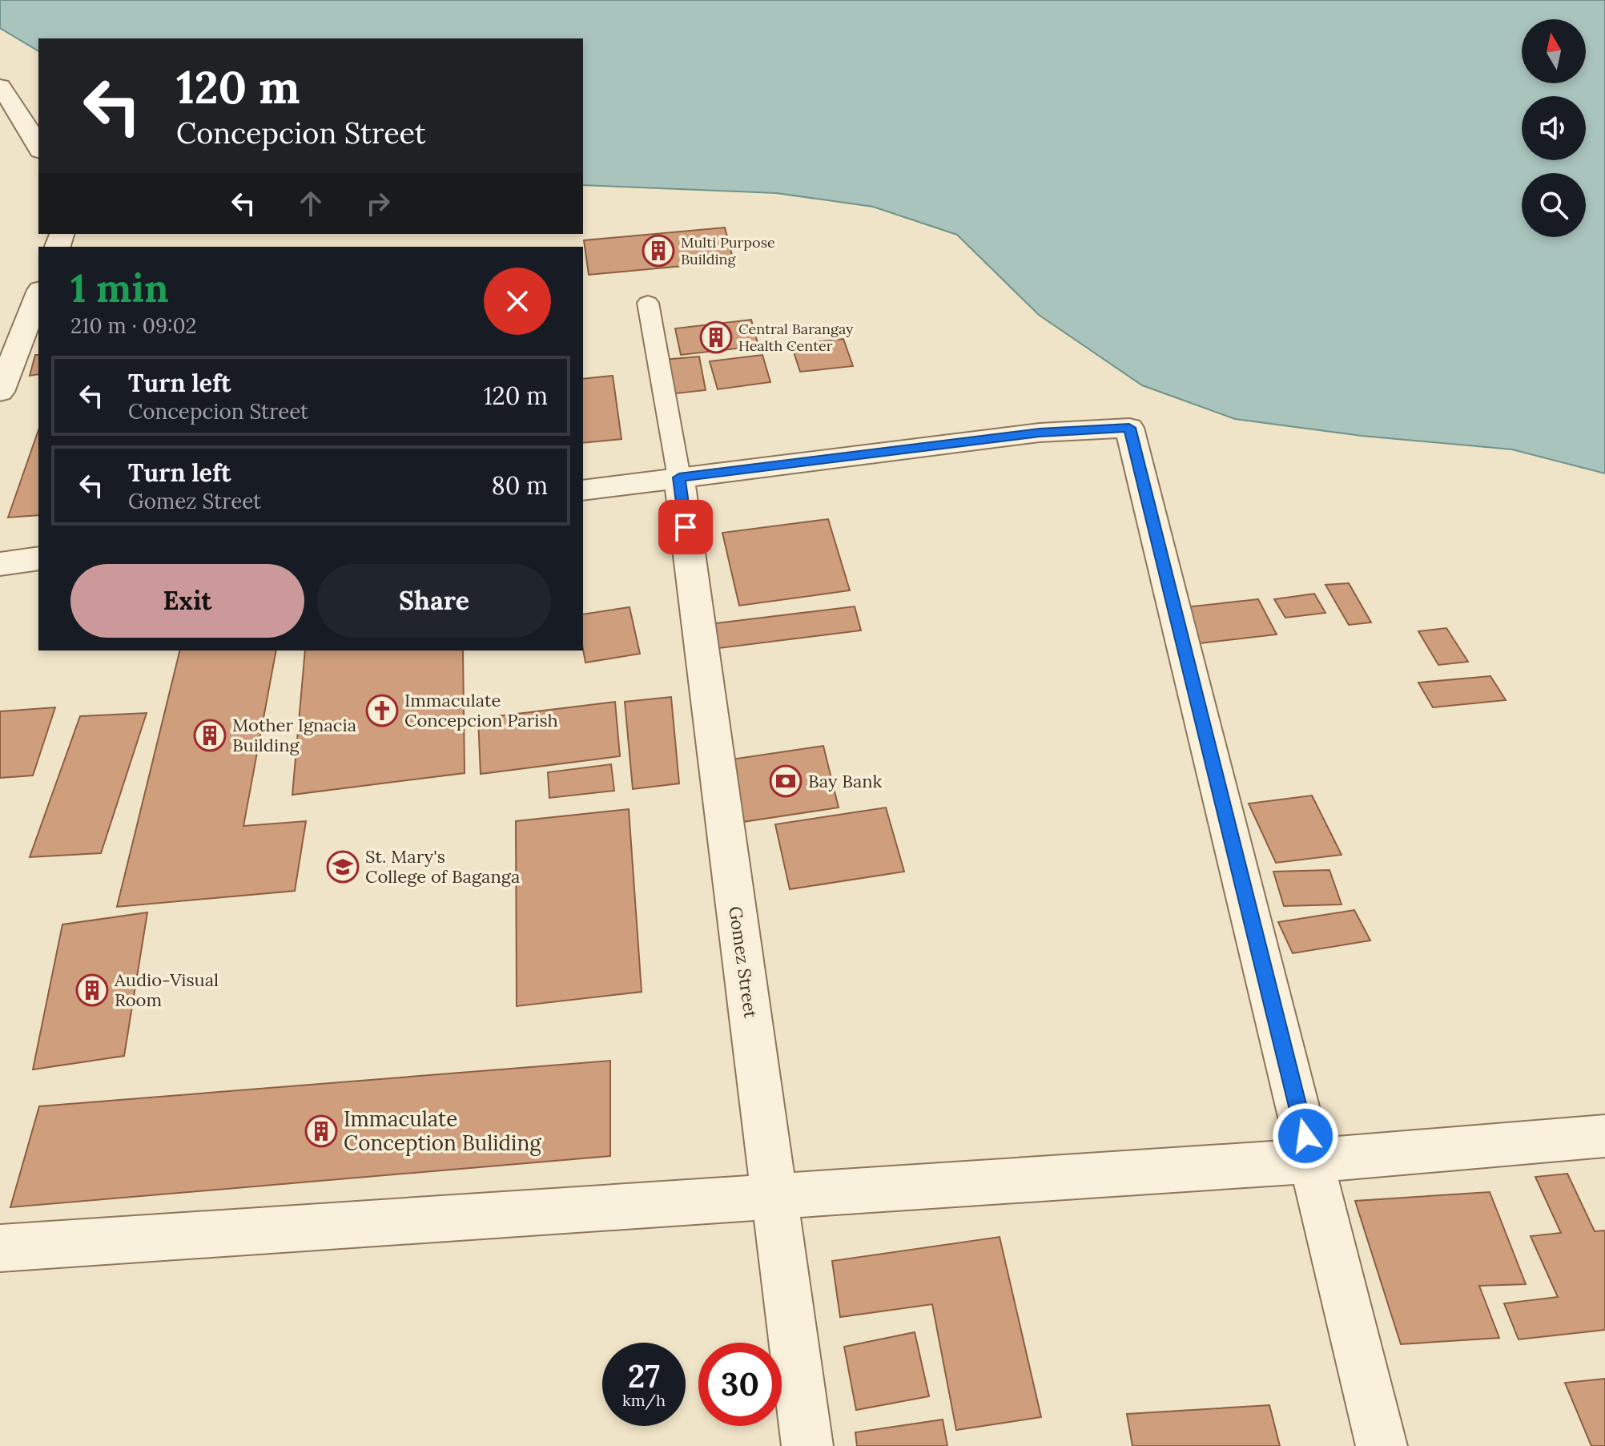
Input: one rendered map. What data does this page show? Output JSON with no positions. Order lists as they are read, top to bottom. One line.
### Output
{"streets":{"street":["Gomez Street"]},"places":{"building":["Multi Purpose Building","Central Barangay Health Center","Mother Ignacia Building","Audio-Visual Room","Immaculate Conception Buliding"],"church":["Immaculate Concepcion Parish"],"bank":["Bay Bank"],"school or university":["St. Mary's College of Baganga"]},"north":"top","page":{"turn":["120 m","Concepcion Street"],"heading":["1 min","210 m · 09:02"],"list":[{"name":"Turn left","note":"Concepcion Street","value":"120 m"},{"name":"Turn left","note":"Gomez Street","value":"80 m"}],"buttons":["Exit","Share"],"speed":"27 km/h","limit":"30"}}
